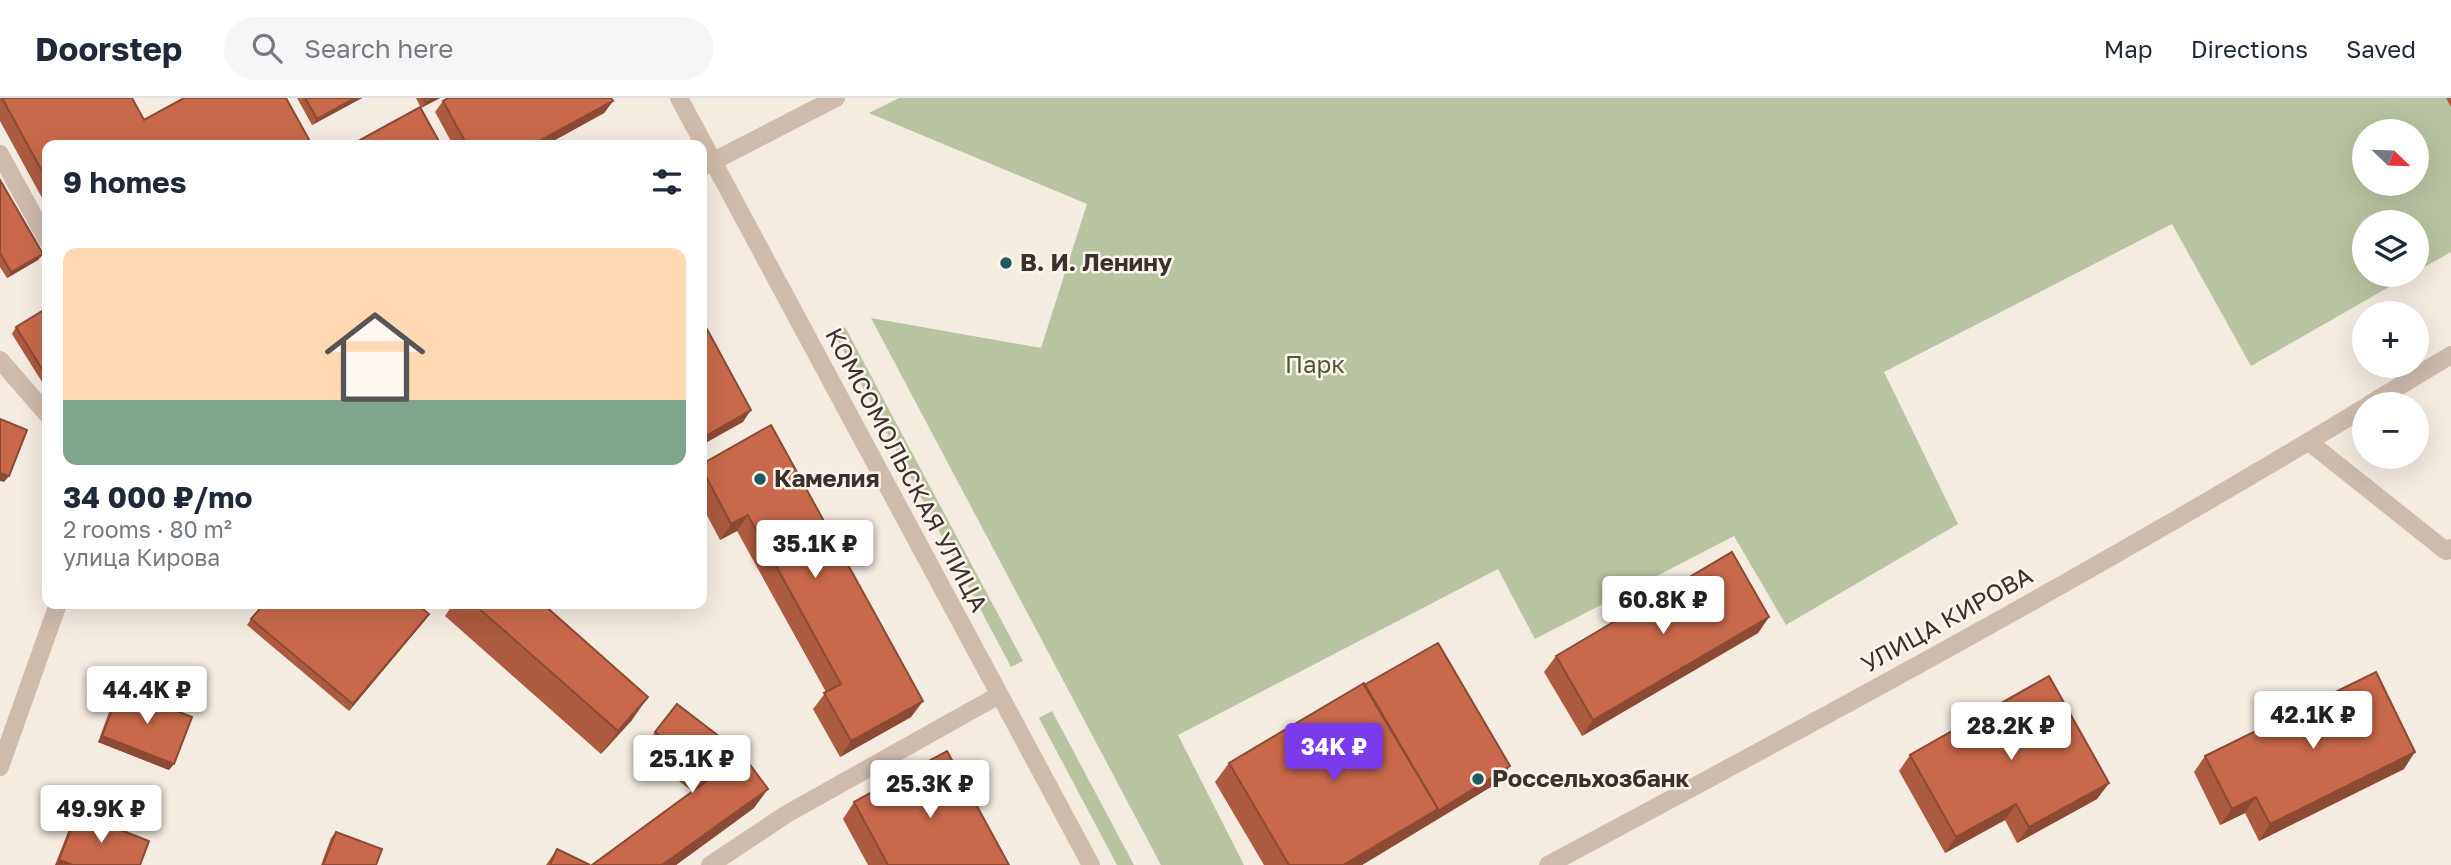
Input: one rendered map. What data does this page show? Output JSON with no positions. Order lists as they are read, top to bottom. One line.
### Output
{"streets":{"street":["КОМСОМОЛЬСКАЯ УЛИЦА","УЛИЦА КИРОВА"]},"parks":["Парк"],"places":["В. И. Ленину","Камелия","Россельхозбанк"],"north":"bottom right","page":{"header":"Doorstep","search":"Search here","nav":["Map","Directions","Saved"],"map_buttons":["+","−"],"heading":"9 homes","list":[{"name":"34 000 ₽/mo","note":"2 rooms · 80 m² · улица Кирова"}],"price":["35.1K ₽","60.8K ₽","44.4K ₽","42.1K ₽","28.2K ₽","34K ₽","25.1K ₽","25.3K ₽","49.9K ₽"]}}
